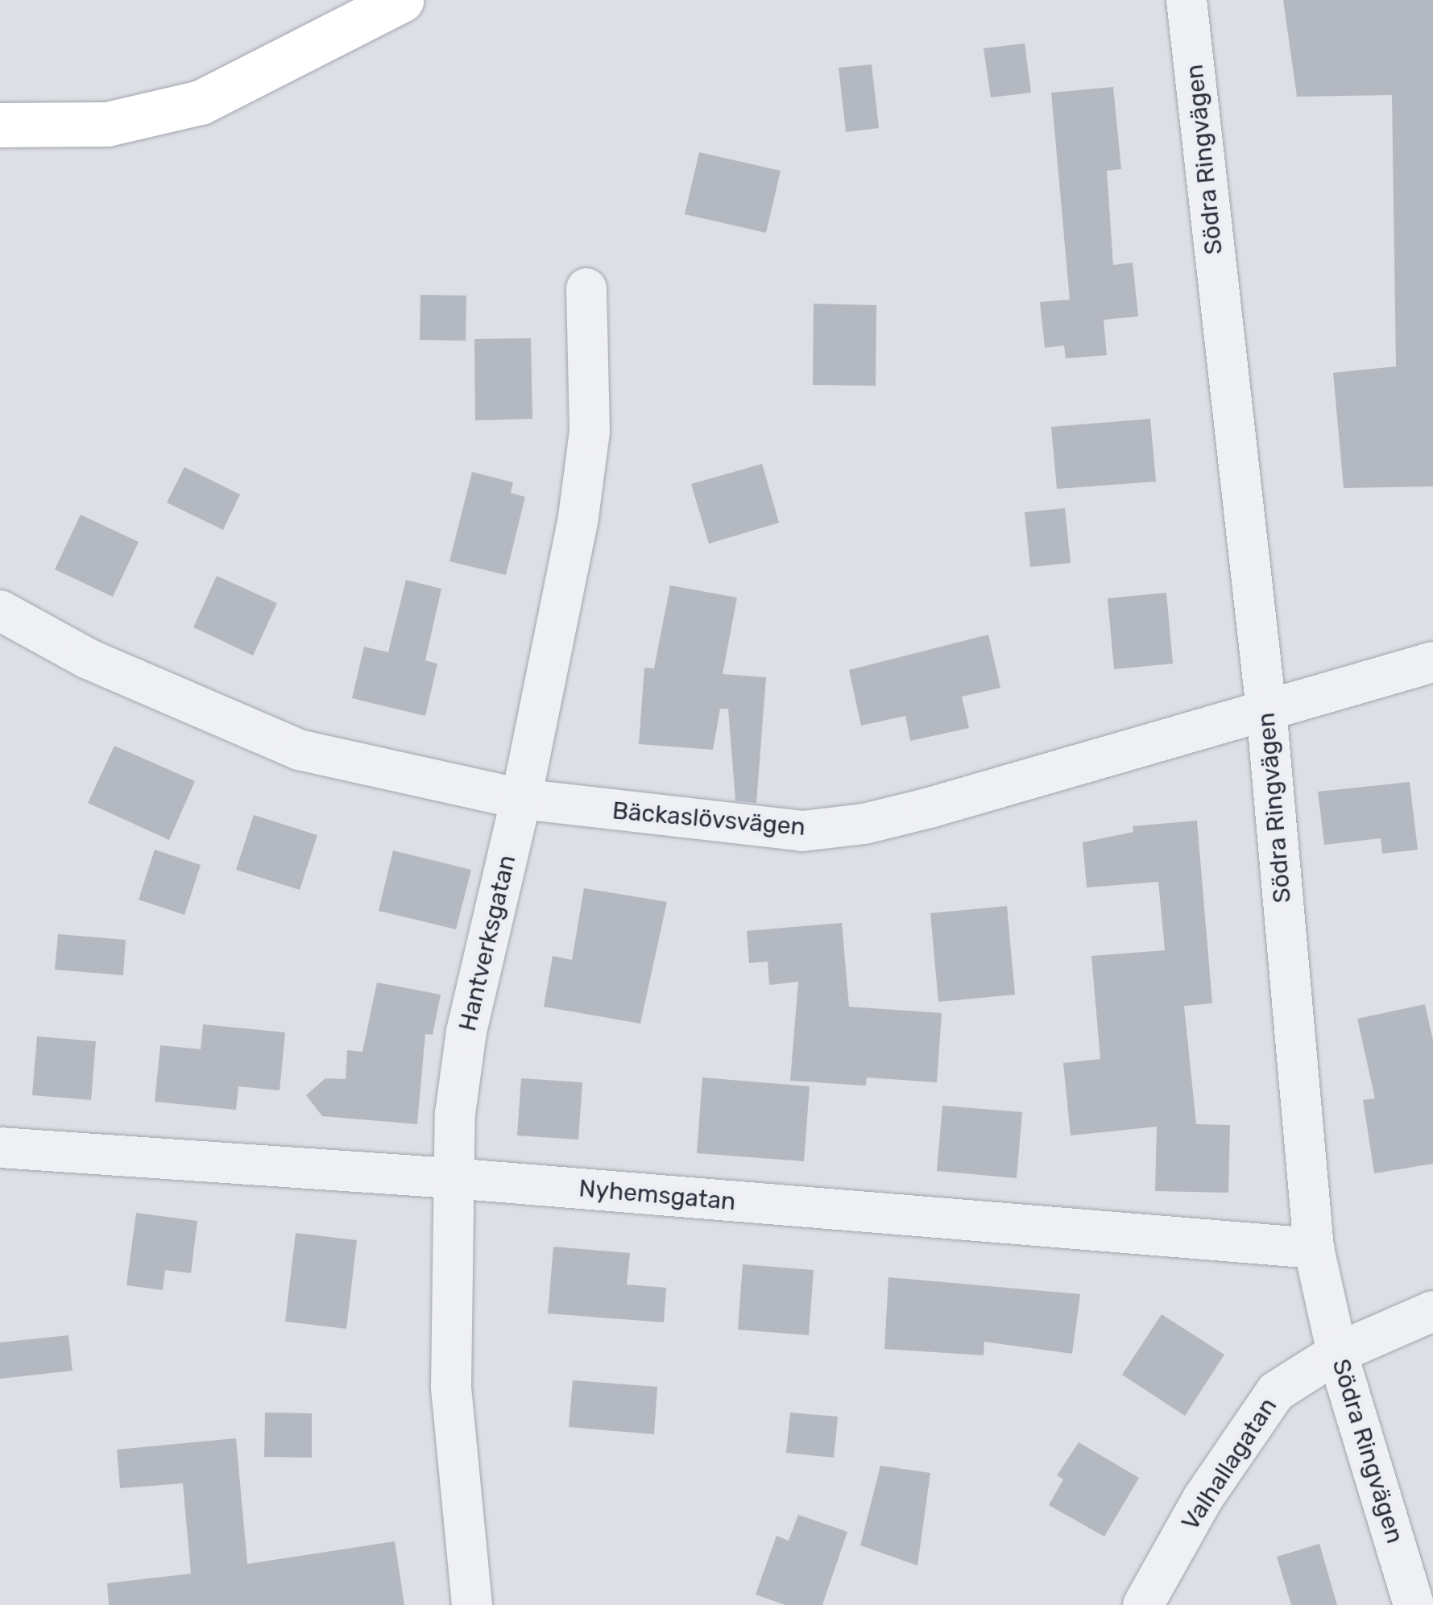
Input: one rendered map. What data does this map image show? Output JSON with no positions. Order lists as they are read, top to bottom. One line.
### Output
{"streets":{"street":["Södra Ringvägen","Bäckaslövsvägen","Hantverksgatan","Nyhemsgatan","Valhallagatan"]},"crossings":[["Södra Ringvägen","Bäckaslövsvägen"],["Södra Ringvägen","Nyhemsgatan"],["Södra Ringvägen","Valhallagatan"],["Bäckaslövsvägen","Hantverksgatan"],["Hantverksgatan","Nyhemsgatan"]]}
